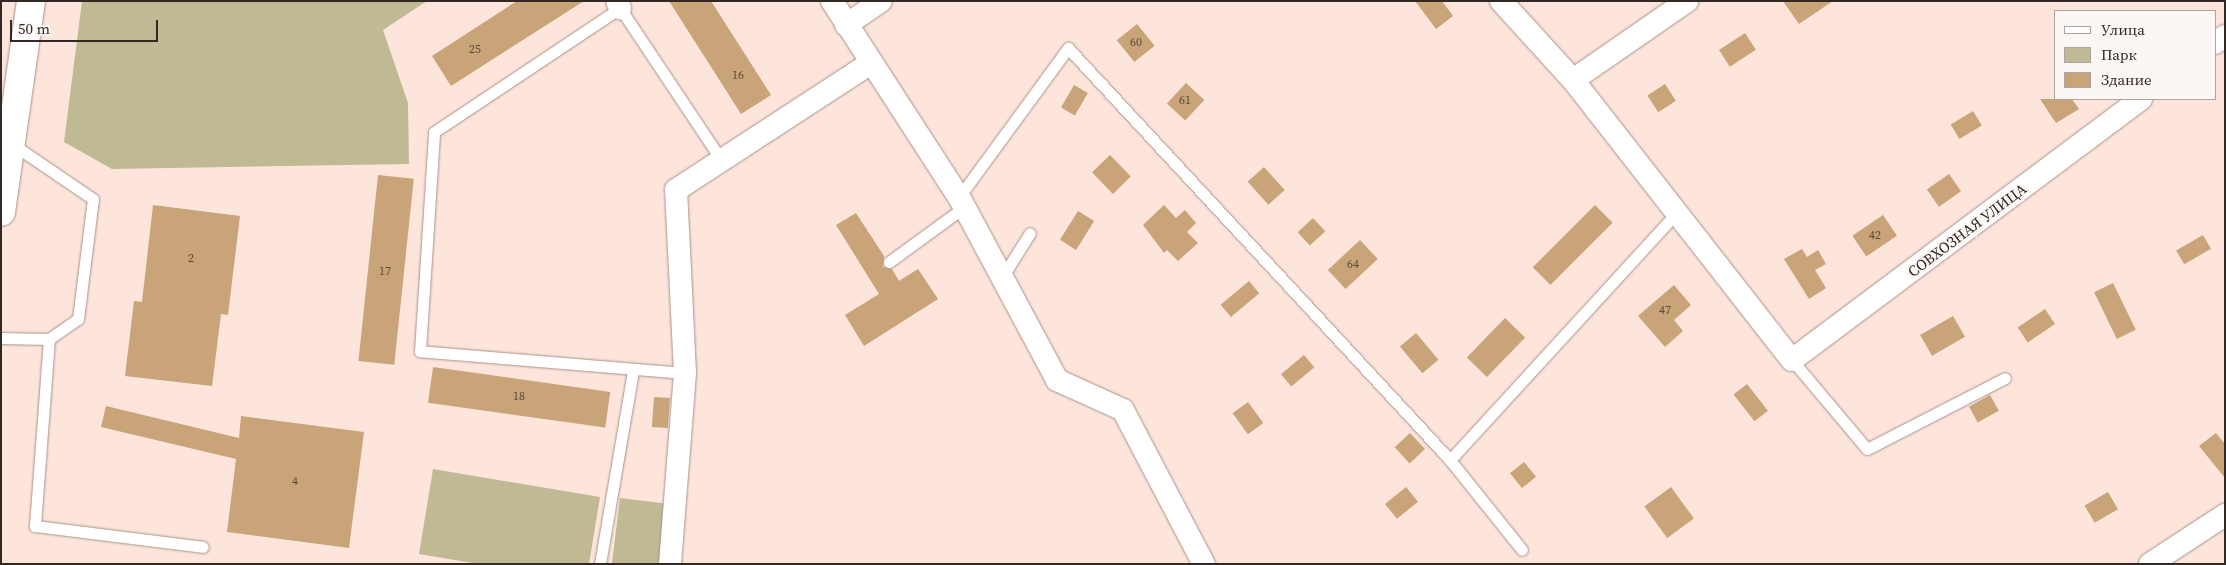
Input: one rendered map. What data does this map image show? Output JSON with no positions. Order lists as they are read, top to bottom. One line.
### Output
{"streets":{"street":["СОВХОЗНАЯ УЛИЦА"]},"house_numbers":["60","25","16","61","42","2","64","17","47","18","4"],"legend":["Улица","Парк","Здание"],"scale_bar":"50 m"}
